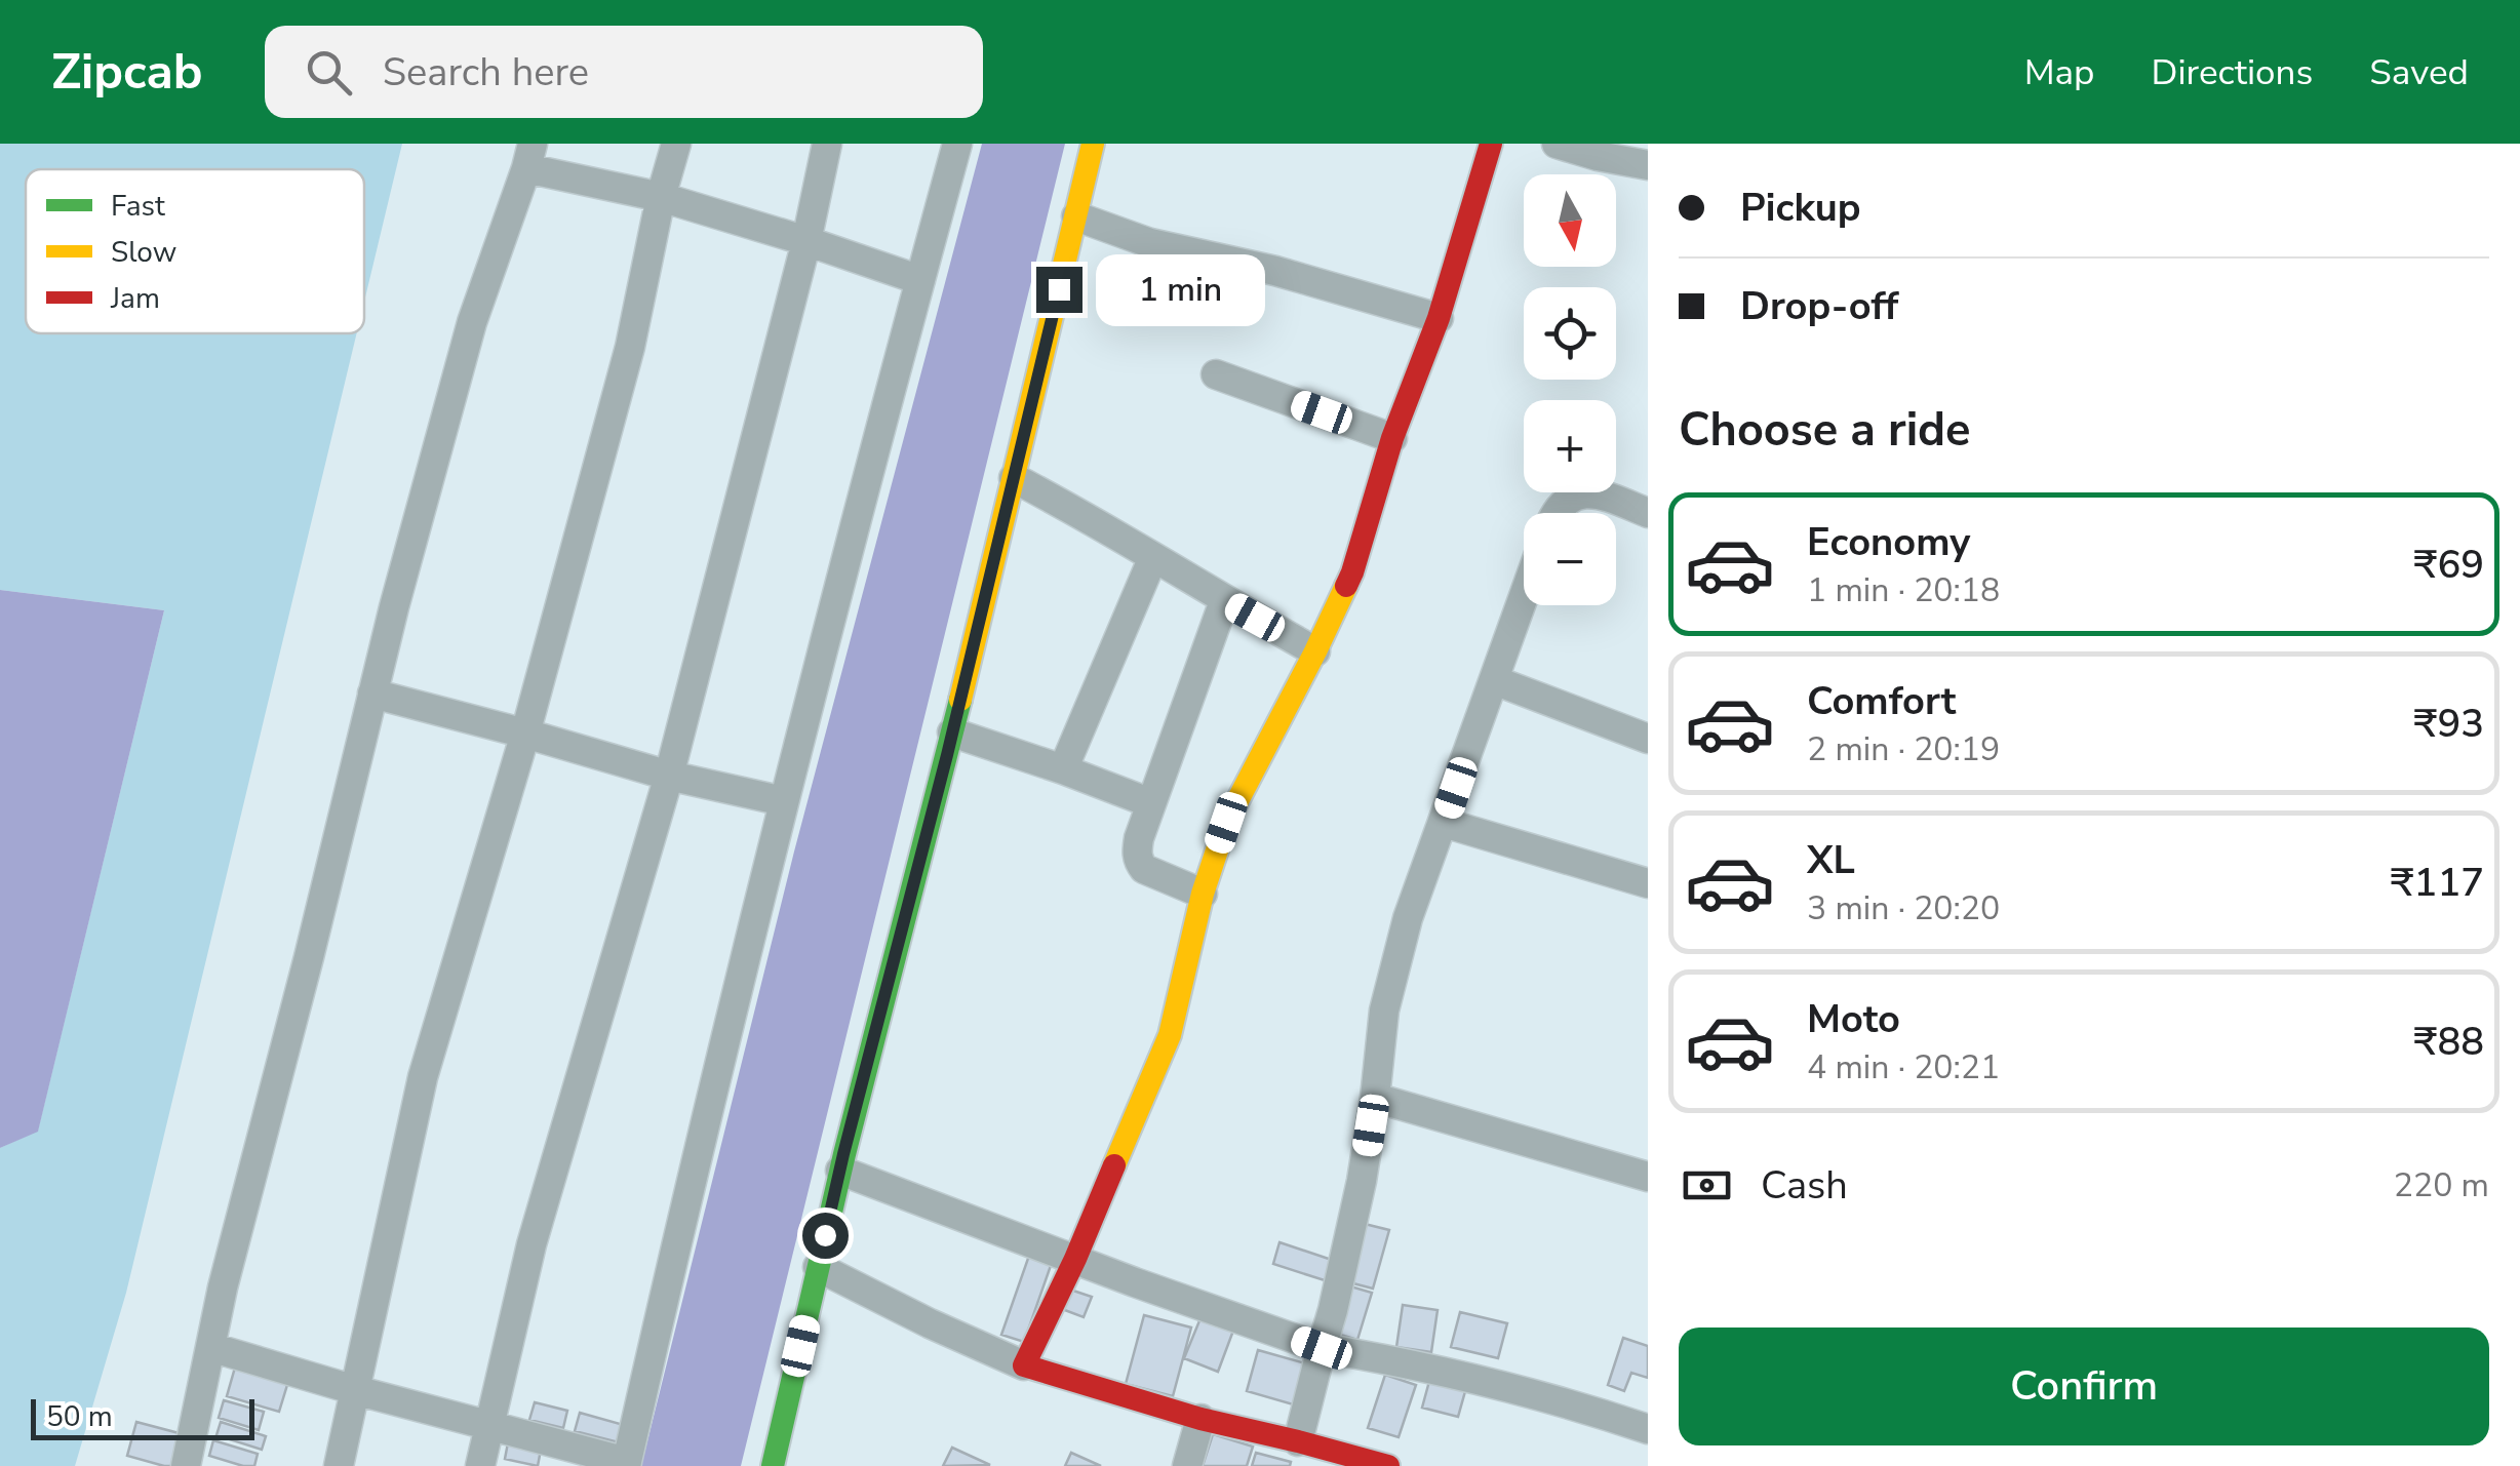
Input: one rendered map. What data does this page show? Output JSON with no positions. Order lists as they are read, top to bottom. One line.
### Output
{"legend":["Fast","Slow","Jam"],"scale_bar":"50 m","north":"bottom","page":{"header":"Zipcab","search":"Search here","nav":["Map","Directions","Saved"],"banner":["Pickup","Drop-off"],"map_buttons":["+","−"],"bubble":"1 min","heading":"Choose a ride","list":[{"name":"Economy","note":"1 min · 20:18","value":"₹69"},{"name":"Comfort","note":"2 min · 20:19","value":"₹93"},{"name":"XL","note":"3 min · 20:20","value":"₹117"},{"name":"Moto","note":"4 min · 20:21","value":"₹88"}],"pay":["Cash","220 m"],"buttons":"Confirm","scale":"50 m"}}
